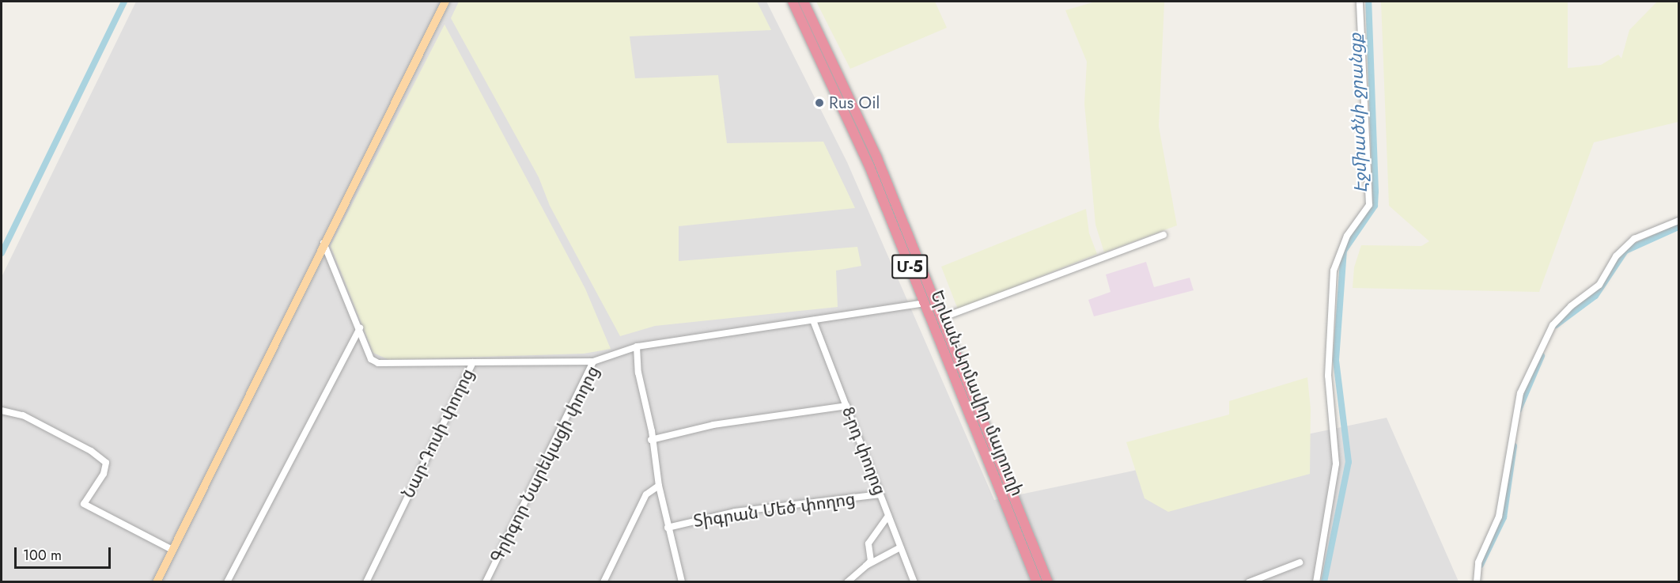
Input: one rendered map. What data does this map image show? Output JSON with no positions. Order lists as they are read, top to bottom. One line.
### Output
{"streets":{"highway":["Մ-5","Երևան-Արմավիր մայրուղի"],"street":["Նար-Դոսի փողոց","8-րդ փողոց","Գրիգոր Նարեկացի փողոց","Տիգրան Մեծ փողոց"]},"crossings":[["Մ-5","Երևան-Արմավիր մայրուղի"],["Երևան-Արմավիր մայրուղի","Գրիգոր Նարեկացի փողոց"],["8-րդ փողոց","Գրիգոր Նարեկացի փողոց"],["8-րդ փողոց","Տիգրան Մեծ փողոց"]],"water":["Էջմիածնի ջրանցք"],"places":["Rus Oil"],"scale_bar":"100 m"}
